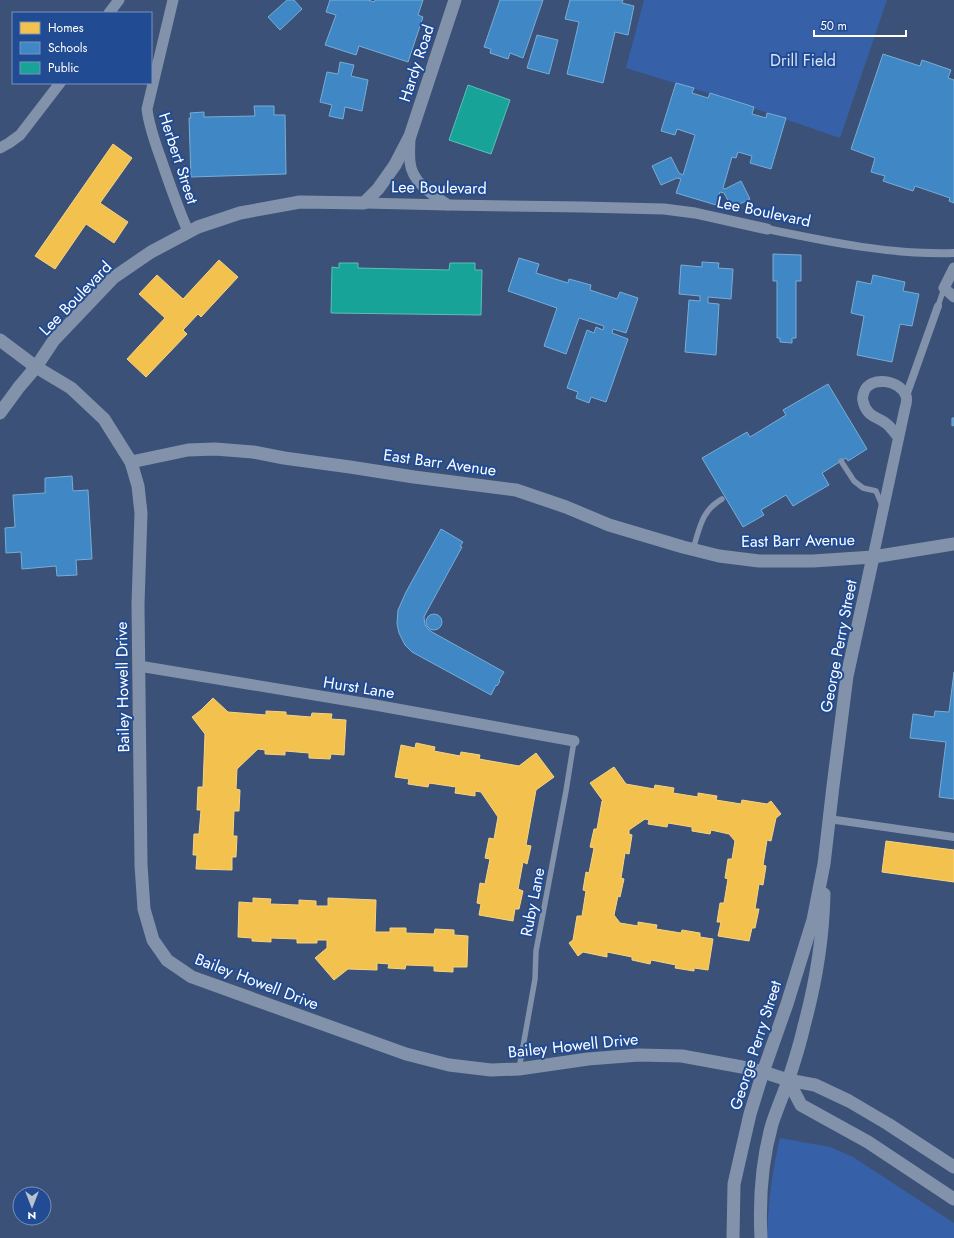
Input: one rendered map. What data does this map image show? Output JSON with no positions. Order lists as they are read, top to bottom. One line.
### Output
{"streets":{"street":["Hardy Road","Herbert Street","Lee Boulevard","East Barr Avenue","George Perry Street","Bailey Howell Drive","Hurst Lane"],"lane":["Ruby Lane"]},"crossings":[["Hardy Road","Lee Boulevard"],["Herbert Street","Lee Boulevard"],["East Barr Avenue","George Perry Street"],["East Barr Avenue","Bailey Howell Drive"],["George Perry Street","Bailey Howell Drive"],["Bailey Howell Drive","Hurst Lane"],["Bailey Howell Drive","Ruby Lane"],["Hurst Lane","Ruby Lane"]],"parks":["Drill Field"],"legend":["Homes","Schools","Public"],"scale_bar":"50 m","north":"bottom"}
